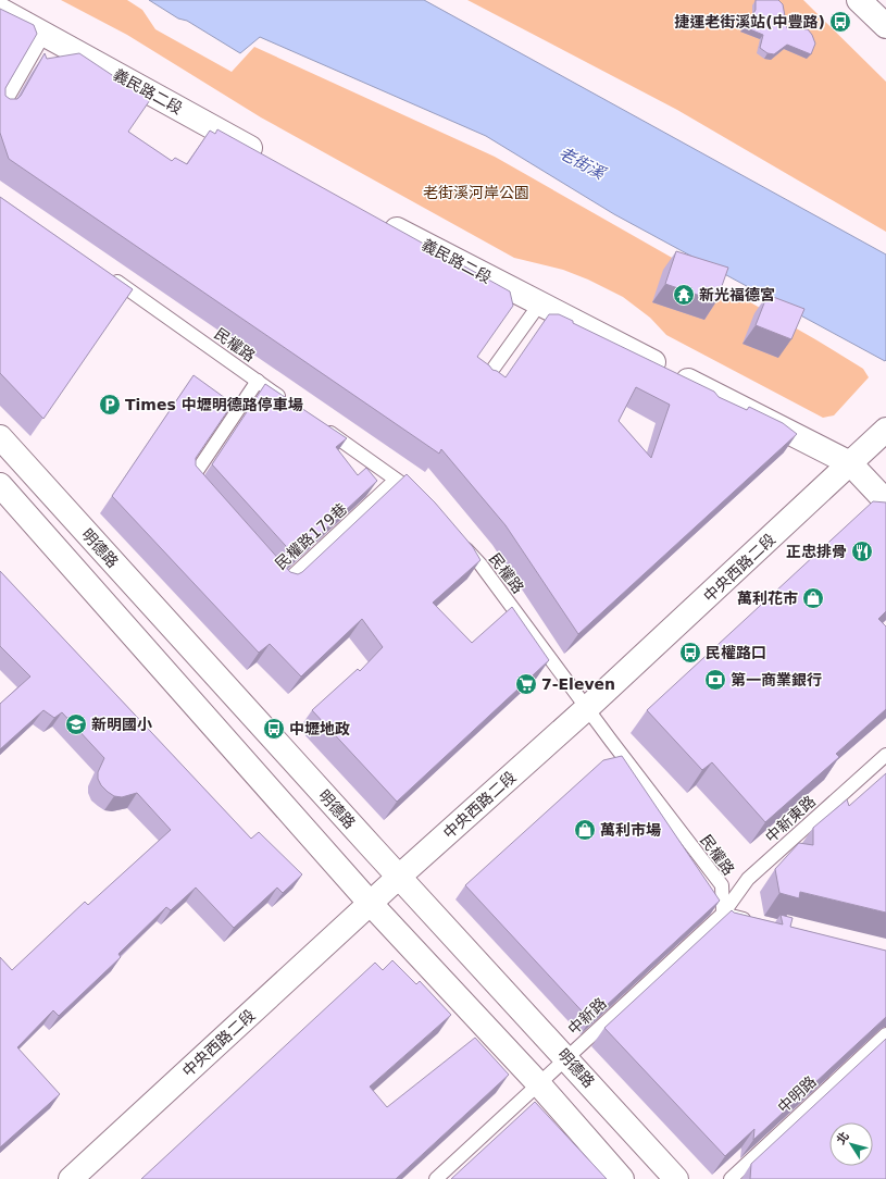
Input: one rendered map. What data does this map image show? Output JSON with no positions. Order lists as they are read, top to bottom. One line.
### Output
{"streets":{"street":["義民路二段","明德路","中央西路二段"],"lane":["民權路","民權路179巷","中新東路","中新路","中明路"]},"crossings":[["義民路二段","中央西路二段"],["民權路","中央西路二段"],["民權路","中新東路"],["民權路","中新路"],["明德路","中央西路二段"],["明德路","中新路"],["中新東路","中新路"]],"water":["老街溪"],"parks":["老街溪河岸公園"],"places":{"bus stop":["捷運老街溪站(中豐路)","民權路口","中壢地政"],"temple":["新光福德宮"],"parking":["Times 中壢明德路停車場"],"restaurant":["正忠排骨"],"shop":["萬利花市","萬利市場"],"bank":["第一商業銀行"],"supermarket":["7-Eleven"],"school or university":["新明國小"]},"north":"top left"}
